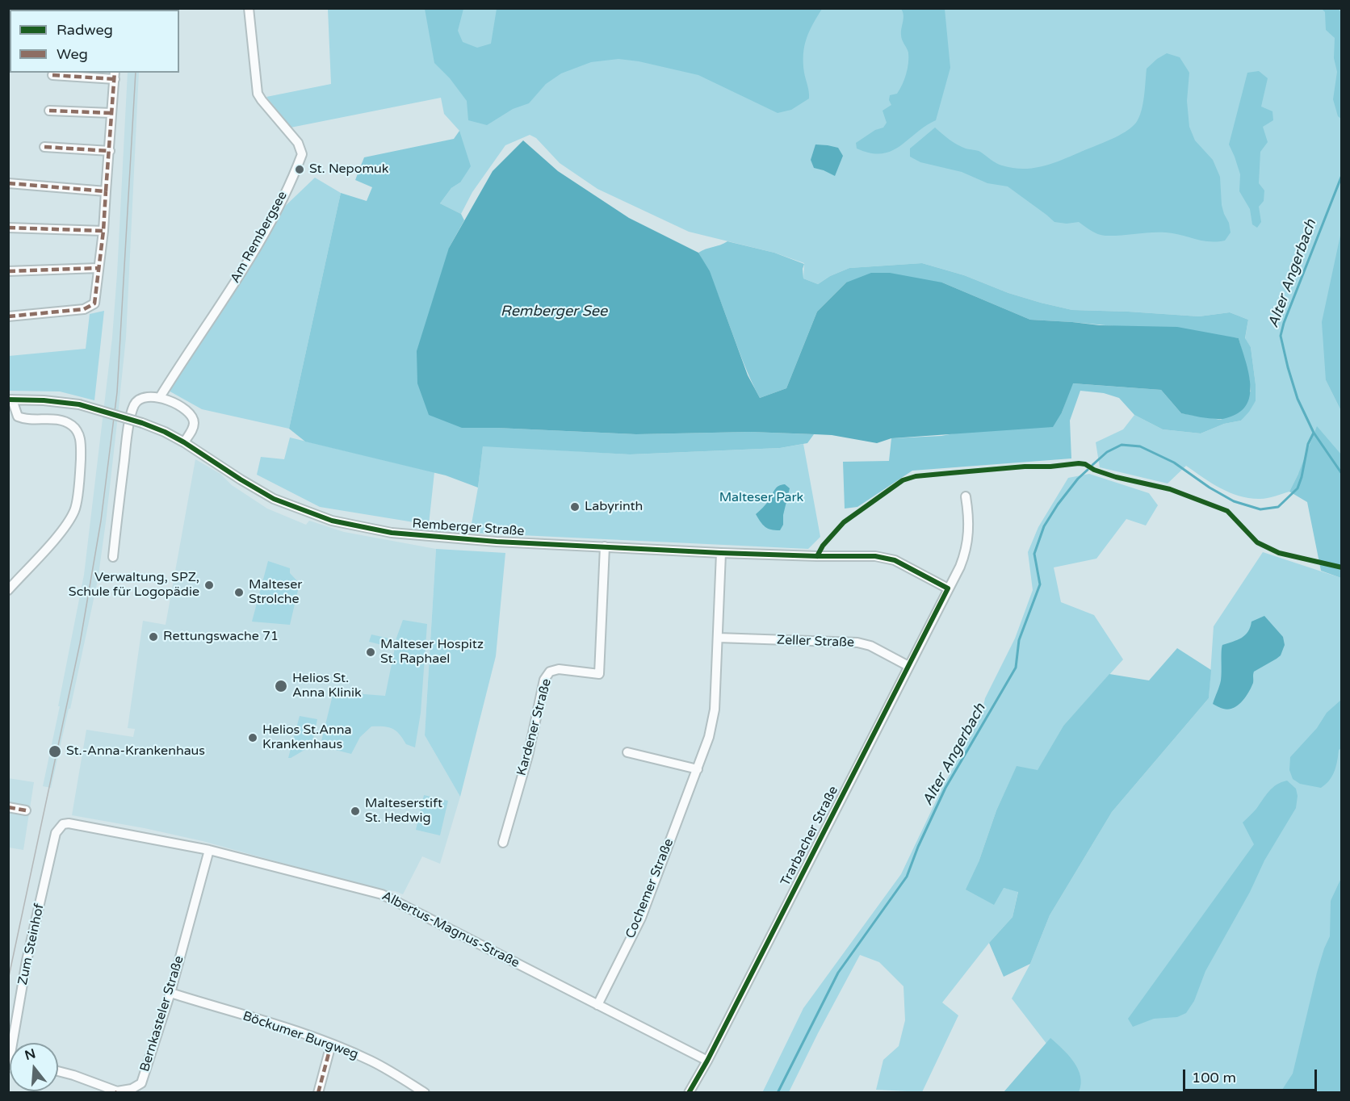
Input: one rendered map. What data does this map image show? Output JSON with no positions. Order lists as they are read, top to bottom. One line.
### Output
{"streets":{"street":["Am Rembergsee","Remberger Straße","Zeller Straße","Kardener Straße","Trarbacher Straße","Cochemer Straße","Albertus-Magnus-Straße","Zum Steinhof","Bernkasteler Straße","Böckumer Burgweg"]},"crossings":[["Remberger Straße","Kardener Straße"],["Remberger Straße","Trarbacher Straße"],["Remberger Straße","Cochemer Straße"],["Zeller Straße","Trarbacher Straße"],["Zeller Straße","Cochemer Straße"],["Trarbacher Straße","Albertus-Magnus-Straße"],["Cochemer Straße","Albertus-Magnus-Straße"],["Albertus-Magnus-Straße","Zum Steinhof"],["Albertus-Magnus-Straße","Bernkasteler Straße"],["Bernkasteler Straße","Böckumer Burgweg"]],"water":["Alter Angerbach","Remberger See"],"parks":["Malteser Park"],"places":["St. Nepomuk","Labyrinth","Verwaltung, SPZ, Schule für Logopädie","Malteser Strolche","Rettungswache 71","Malteser Hospitz St. Raphael","Helios St. Anna Klinik","Helios St.Anna Krankenhaus","St.-Anna-Krankenhaus","Malteserstift St. Hedwig"],"legend":["Radweg","Weg"],"scale_bar":"100 m","north":"top"}
